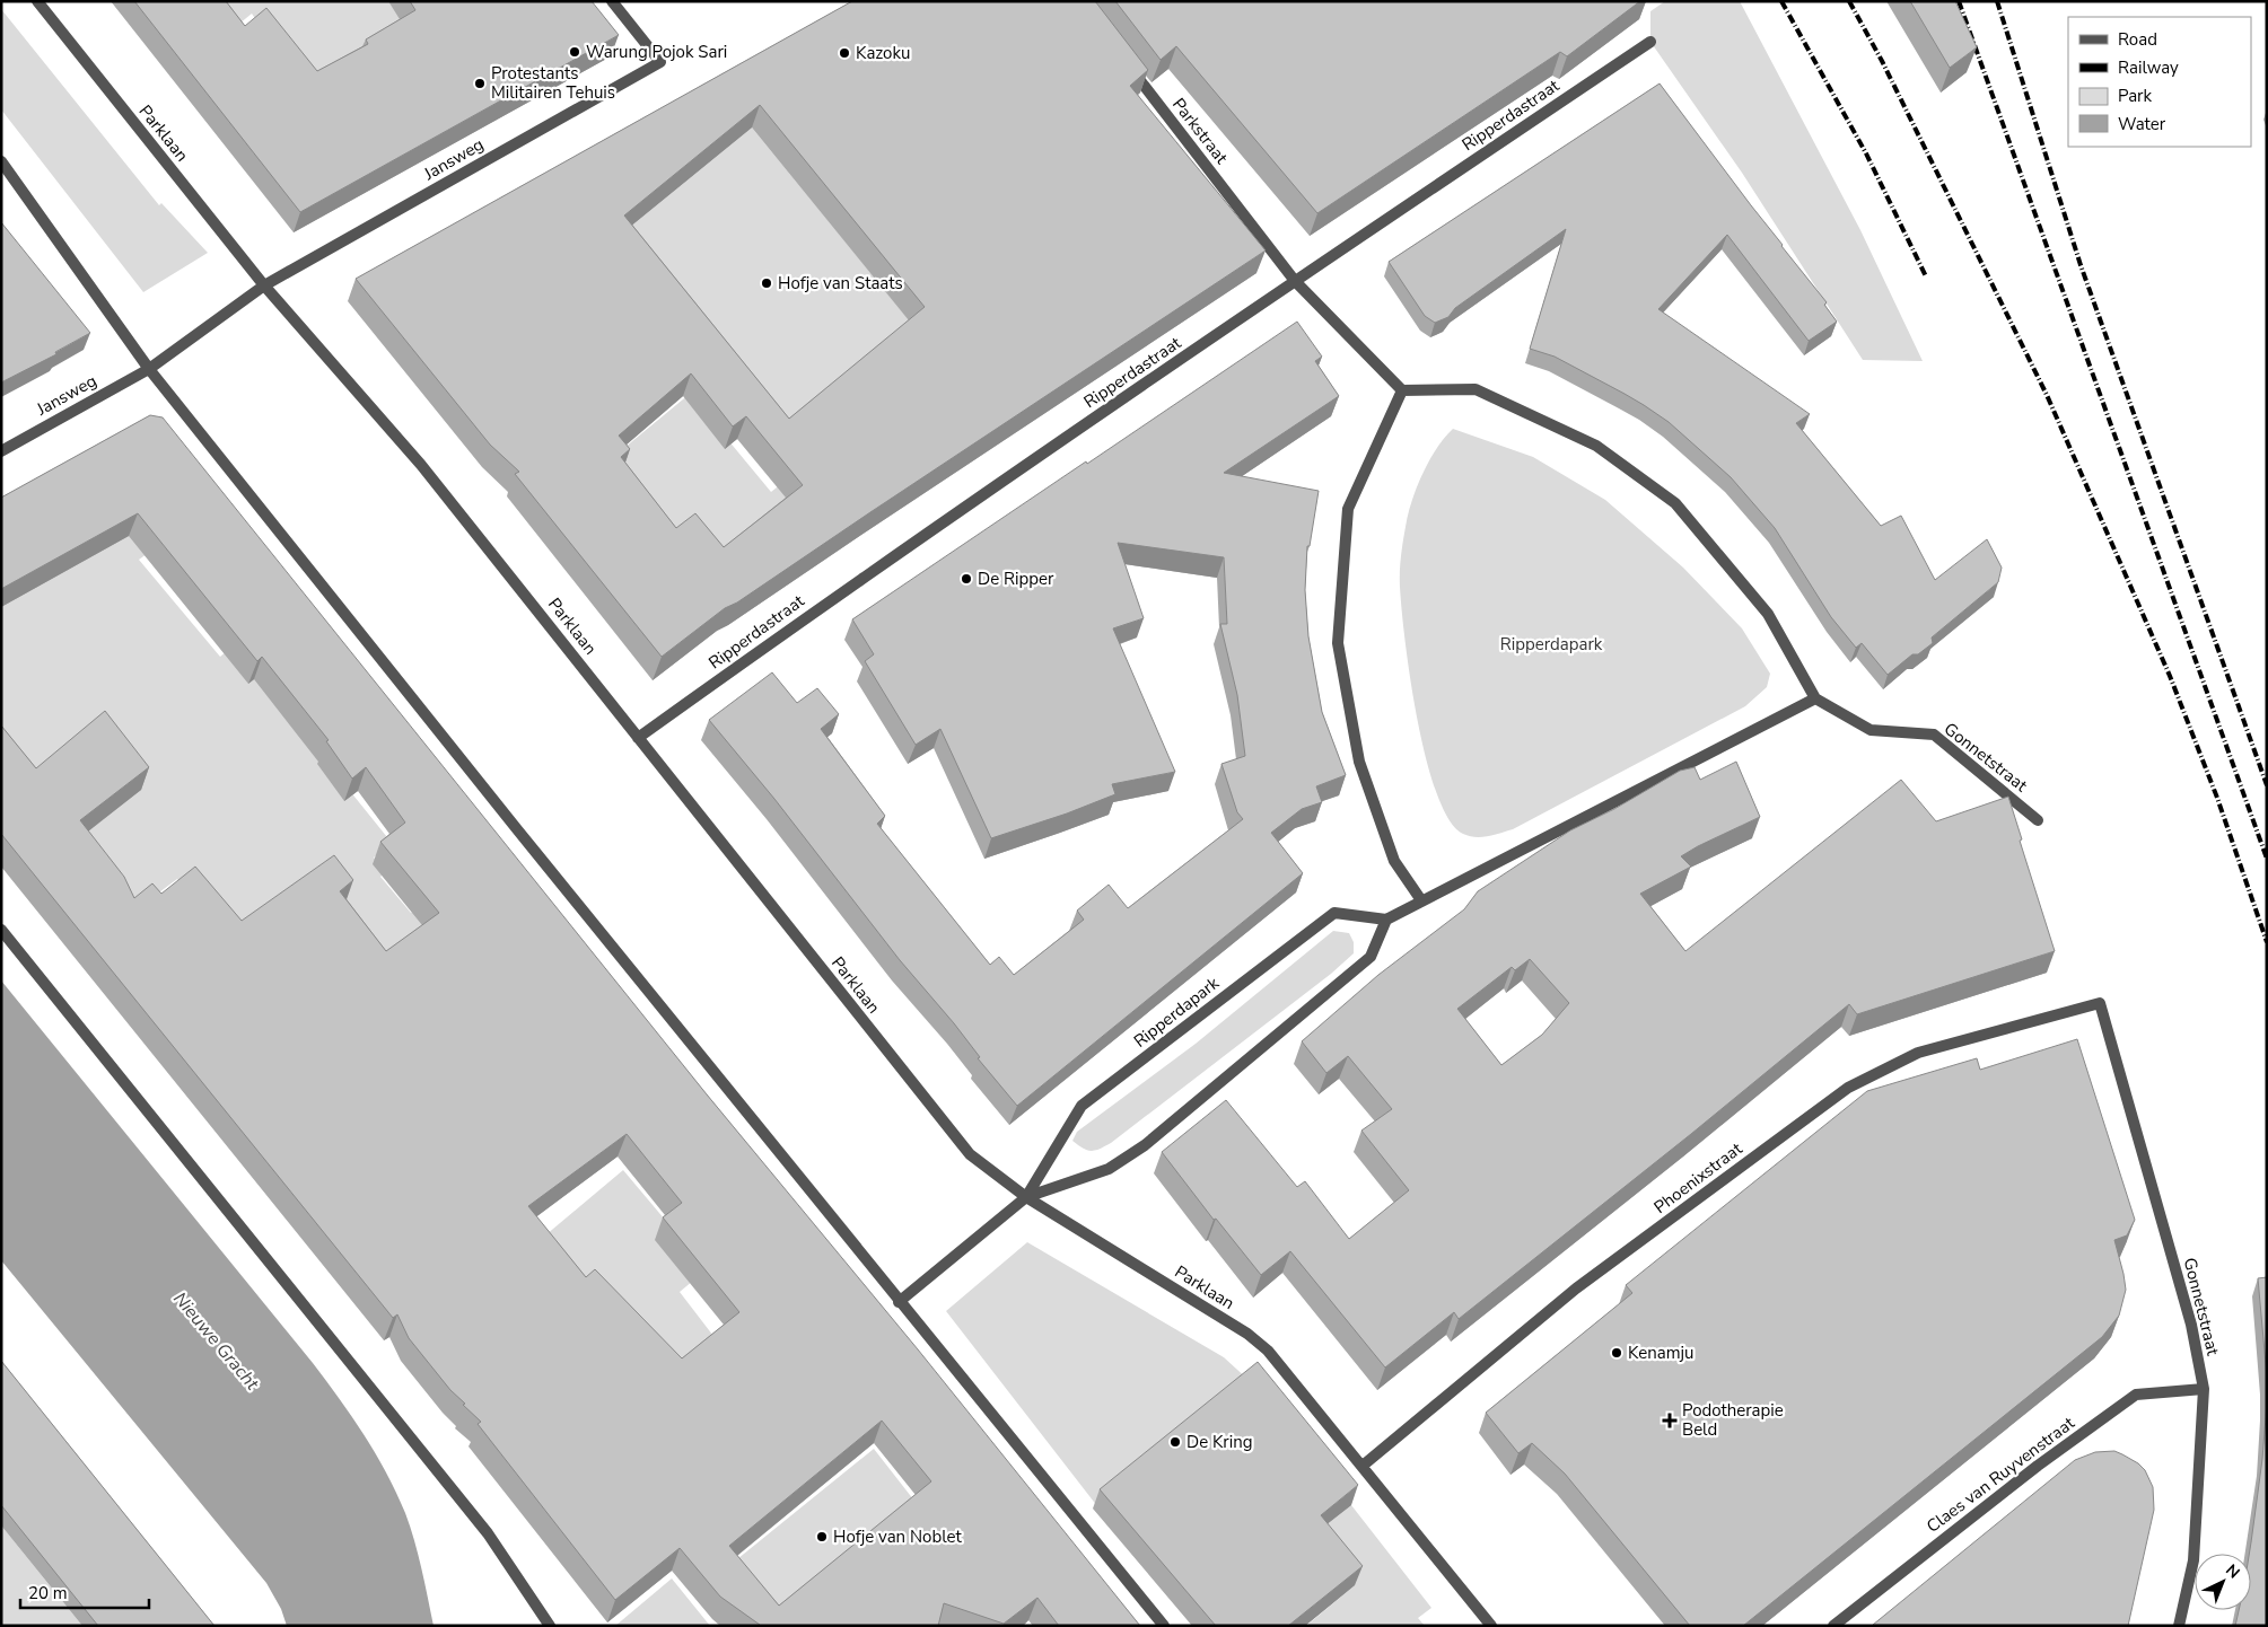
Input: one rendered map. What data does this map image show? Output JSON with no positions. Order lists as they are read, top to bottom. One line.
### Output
{"streets":{"street":["Ripperdastraat","Parkstraat","Parklaan","Jansweg","Gonnetstraat","Ripperdapark","Phoenixstraat","Claes van Ruyvenstraat"]},"crossings":[["Ripperdastraat","Parkstraat"],["Ripperdastraat","Parklaan"],["Parklaan","Jansweg"],["Parklaan","Ripperdapark"],["Parklaan","Phoenixstraat"],["Gonnetstraat","Phoenixstraat"],["Gonnetstraat","Claes van Ruyvenstraat"]],"water":["Nieuwe Gracht"],"parks":["Ripperdapark"],"places":{"other":["Warung Pojok Sari","Kazoku","Protestants Militairen Tehuis","Hofje van Staats","De Ripper","Kenamju","De Kring","Hofje van Noblet"],"health":["Podotherapie Beld"]},"legend":["Road","Railway","Park","Water"],"scale_bar":"20 m","north":"top right"}
